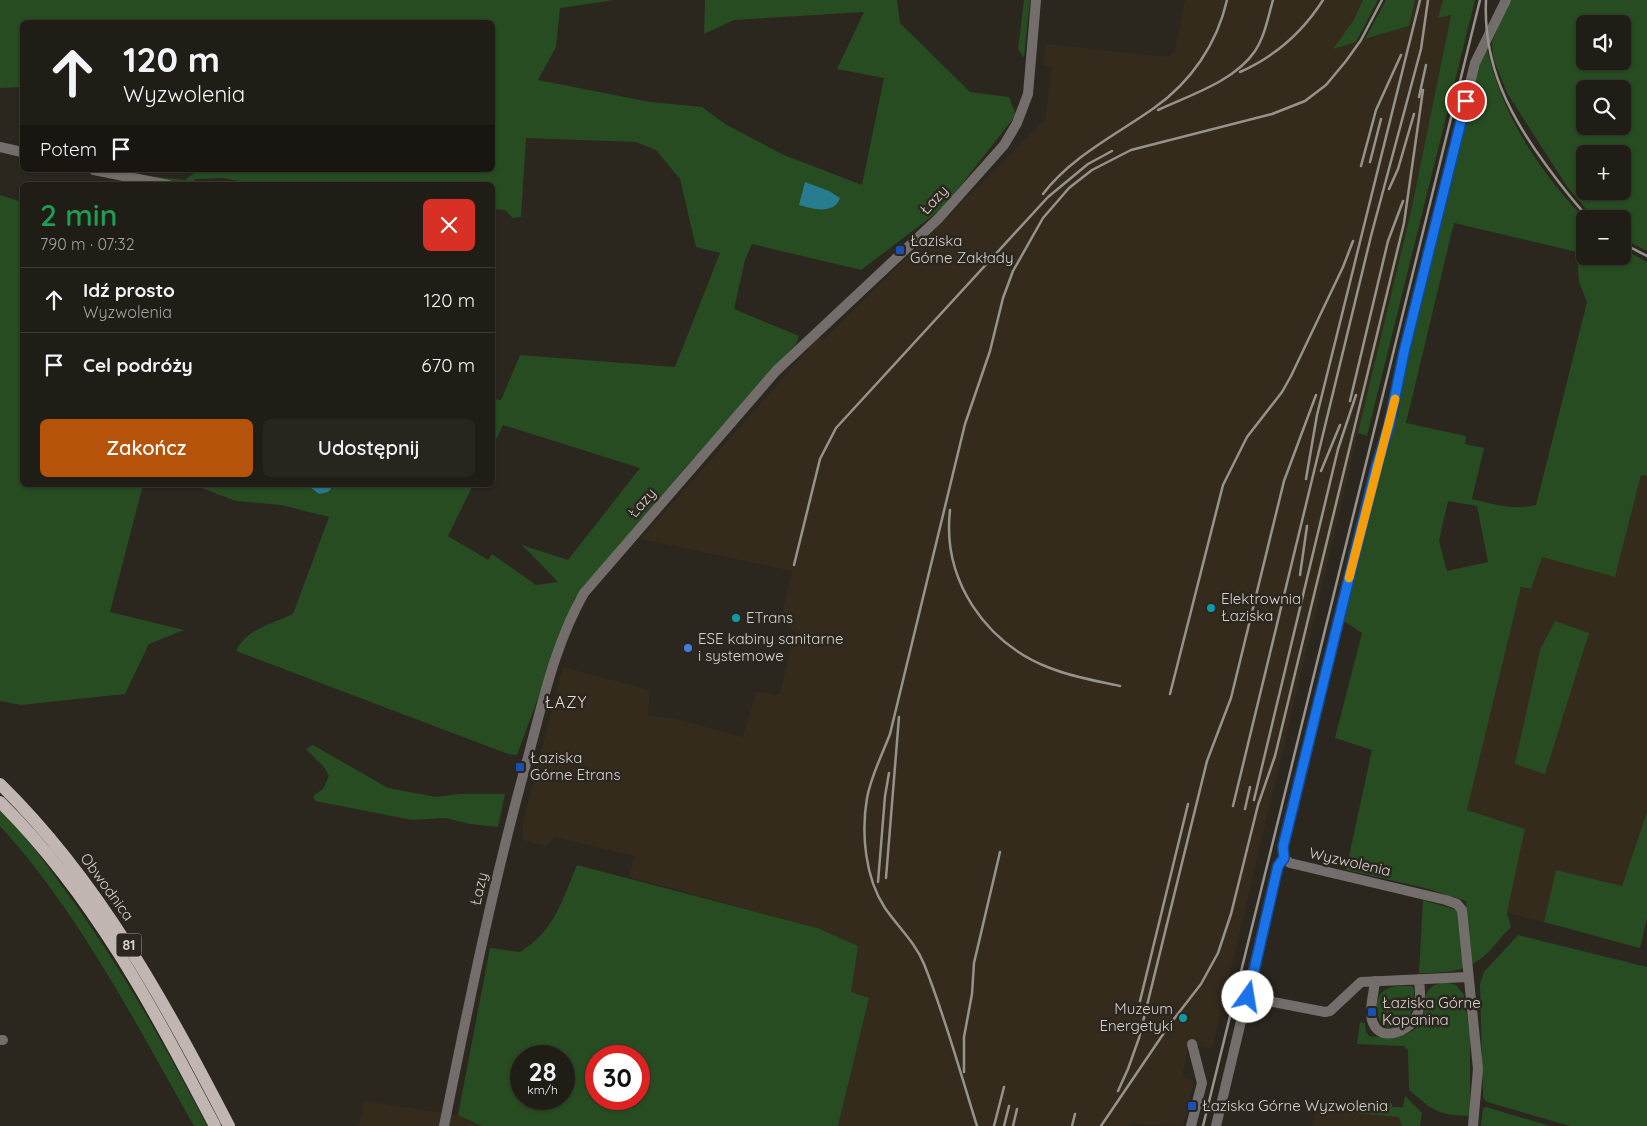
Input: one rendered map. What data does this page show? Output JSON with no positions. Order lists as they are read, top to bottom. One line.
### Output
{"streets":{"main road":["Obwodnica","81"],"street":["Łazy","Wyzwolenia"]},"districts":["ŁAZY"],"places":{"transit":["Łaziska Górne Zakłady","Łaziska Górne Etrans","Łaziska Górne Kopanina","Łaziska Górne Wyzwolenia"],"other":["Elektrownia Łaziska","ETrans","ESE kabiny sanitarne i systemowe","Muzeum Energetyki"]},"page":{"map_buttons":["+","−"],"turn":["120 m","Wyzwolenia"],"then":"Potem","heading":["2 min","790 m · 07:32"],"list":[{"name":"Idź prosto","note":"Wyzwolenia","value":"120 m"},{"name":"Cel podróży","value":"670 m"}],"buttons":["Zakończ","Udostępnij"],"speed":"28 km/h","limit":"30"}}
